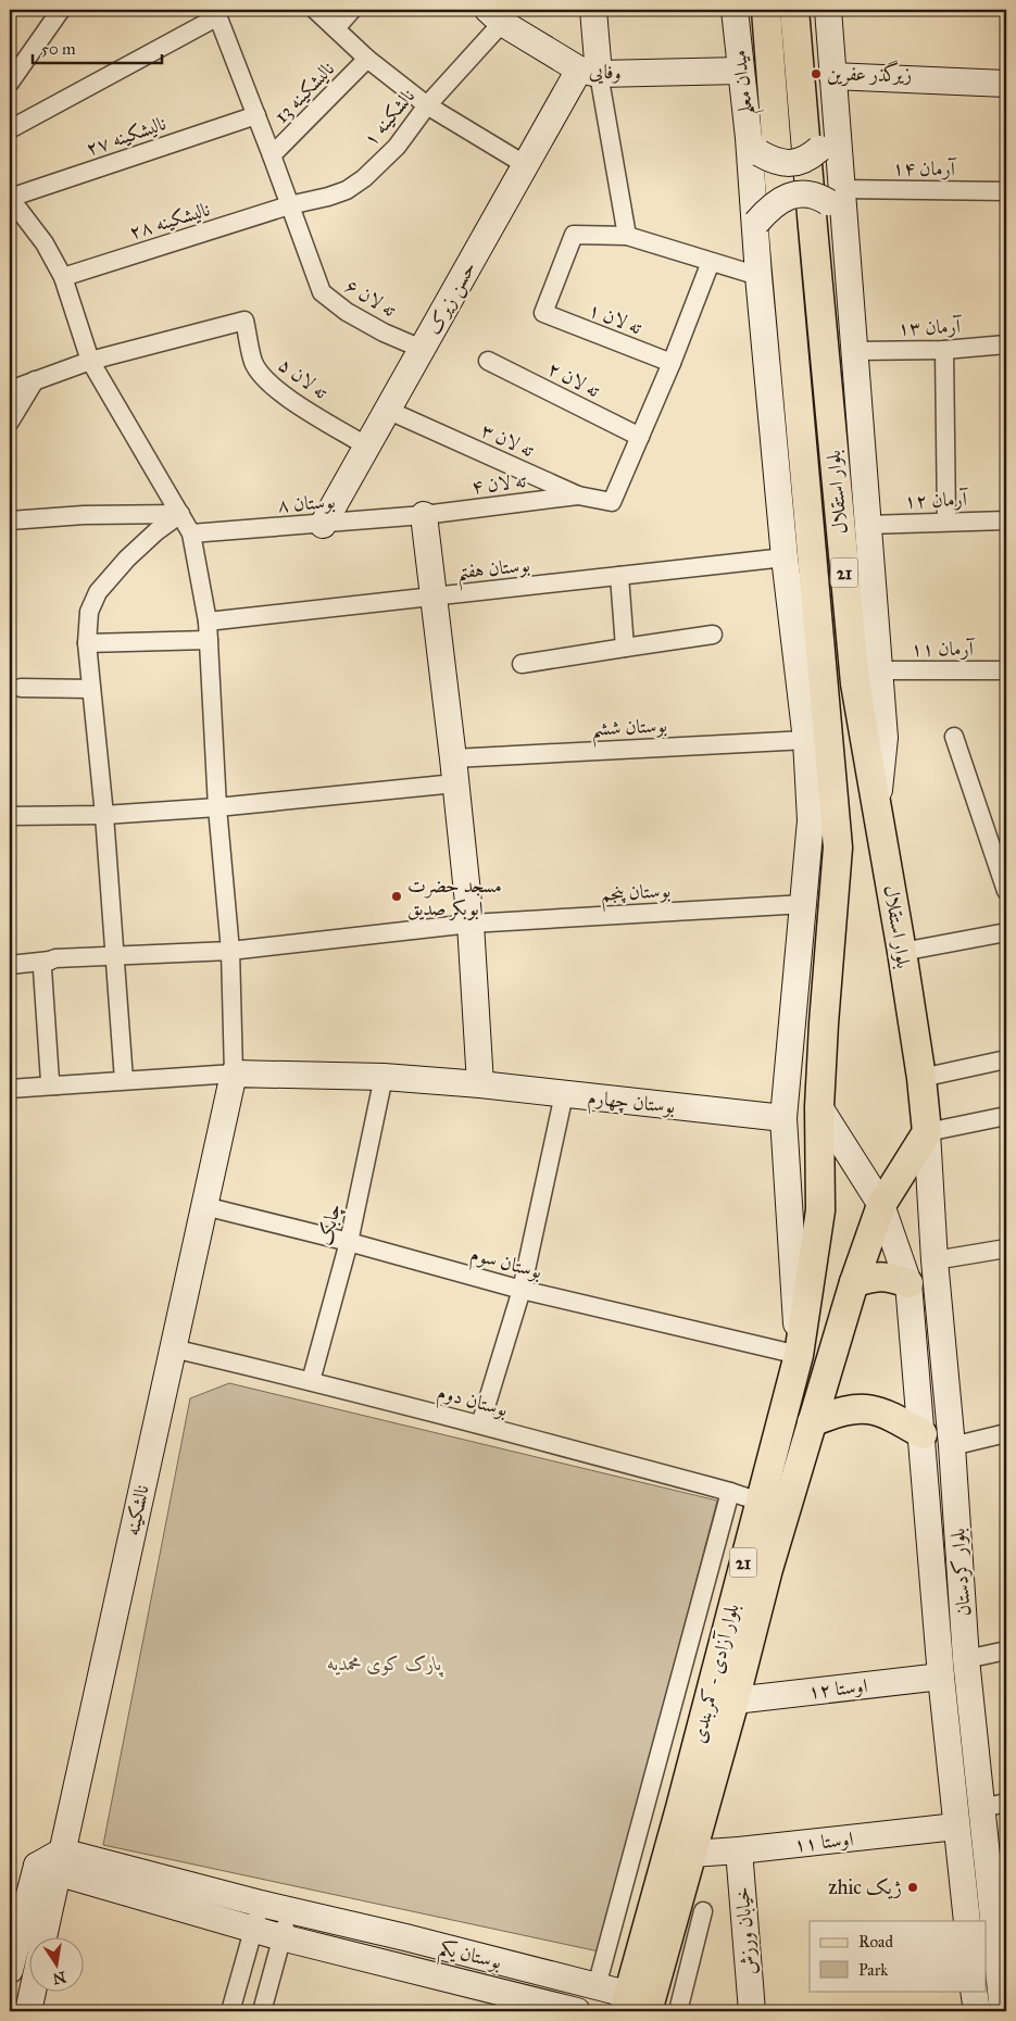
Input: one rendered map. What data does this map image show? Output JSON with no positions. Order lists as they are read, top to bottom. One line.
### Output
{"streets":{"main road":["بلوار استقلال","21","بلوار آزادی - کمربندی"],"street":["وفایی","میدان معلم","نالیشکینه 13","نالشکینه ۱","نالیشکینه ۲۷","آرمان ۱۴","نالیشکینه ۲۸","ته لان ۶","حسن زیرک","ته لان ۱","آرمان ۱۳","ته لان ۵","ته لان ۲","ته لان ۳","ته لان ۴","آرمان ۱۲","بوستان ۸","بوستان هفتم","آرمان ۱۱","بوستان ششم","بوستان پنجم","بوستان چهارم","چابک","بوستان سوم","بوستان دوم","نالشکینه","بلوار کردستان","اوستا ۱۲","اوستا ۱۱","خیابان ورزش","بوستان یکم"]},"crossings":[["وفایی","میدان معلم"],["وفایی","نالشکینه ۱"],["وفایی","حسن زیرک"],["میدان معلم","بوستان هفتم"],["میدان معلم","بوستان ششم"],["میدان معلم","بوستان پنجم"],["میدان معلم","بوستان چهارم"],["میدان معلم","بوستان سوم"],["میدان معلم","بلوار آزادی - کمربندی"],["نالیشکینه 13","ته لان ۶"],["نالشکینه ۱","نالیشکینه ۲۸"],["نالشکینه ۱","ته لان ۶"],["نالیشکینه ۲۷","ته لان ۶"],["نالیشکینه ۲۸","ته لان ۶"],["ته لان ۶","حسن زیرک"],["حسن زیرک","ته لان ۵"],["حسن زیرک","ته لان ۳"],["حسن زیرک","بوستان ۸"],["ته لان ۲","ته لان ۳"],["ته لان ۳","ته لان ۴"],["ته لان ۴","بوستان ۸"],["بلوار استقلال","بلوار کردستان"],["بلوار استقلال","بلوار آزادی - کمربندی"],["بوستان چهارم","چابک"],["بوستان چهارم","نالشکینه"],["چابک","بوستان سوم"],["چابک","بوستان دوم"],["بوستان سوم","نالشکینه"],["بوستان سوم","بلوار آزادی - کمربندی"],["بوستان دوم","نالشکینه"],["بوستان دوم","بلوار آزادی - کمربندی"],["نالشکینه","بوستان یکم"],["بلوار کردستان","بلوار آزادی - کمربندی"],["بلوار کردستان","اوستا ۱۲"],["بلوار کردستان","اوستا ۱۱"],["بلوار آزادی - کمربندی","اوستا ۱۲"],["بلوار آزادی - کمربندی","اوستا ۱۱"],["بلوار آزادی - کمربندی","بوستان یکم"],["اوستا ۱۱","خیابان ورزش"]],"parks":["پارک کوی محمدیه"],"places":["زیرگذر عفرین","مسجد حضرت ابوبکر صدیق","zhic ژیک"],"legend":["Road","Park"],"scale_bar":"50 m","north":"bottom"}
